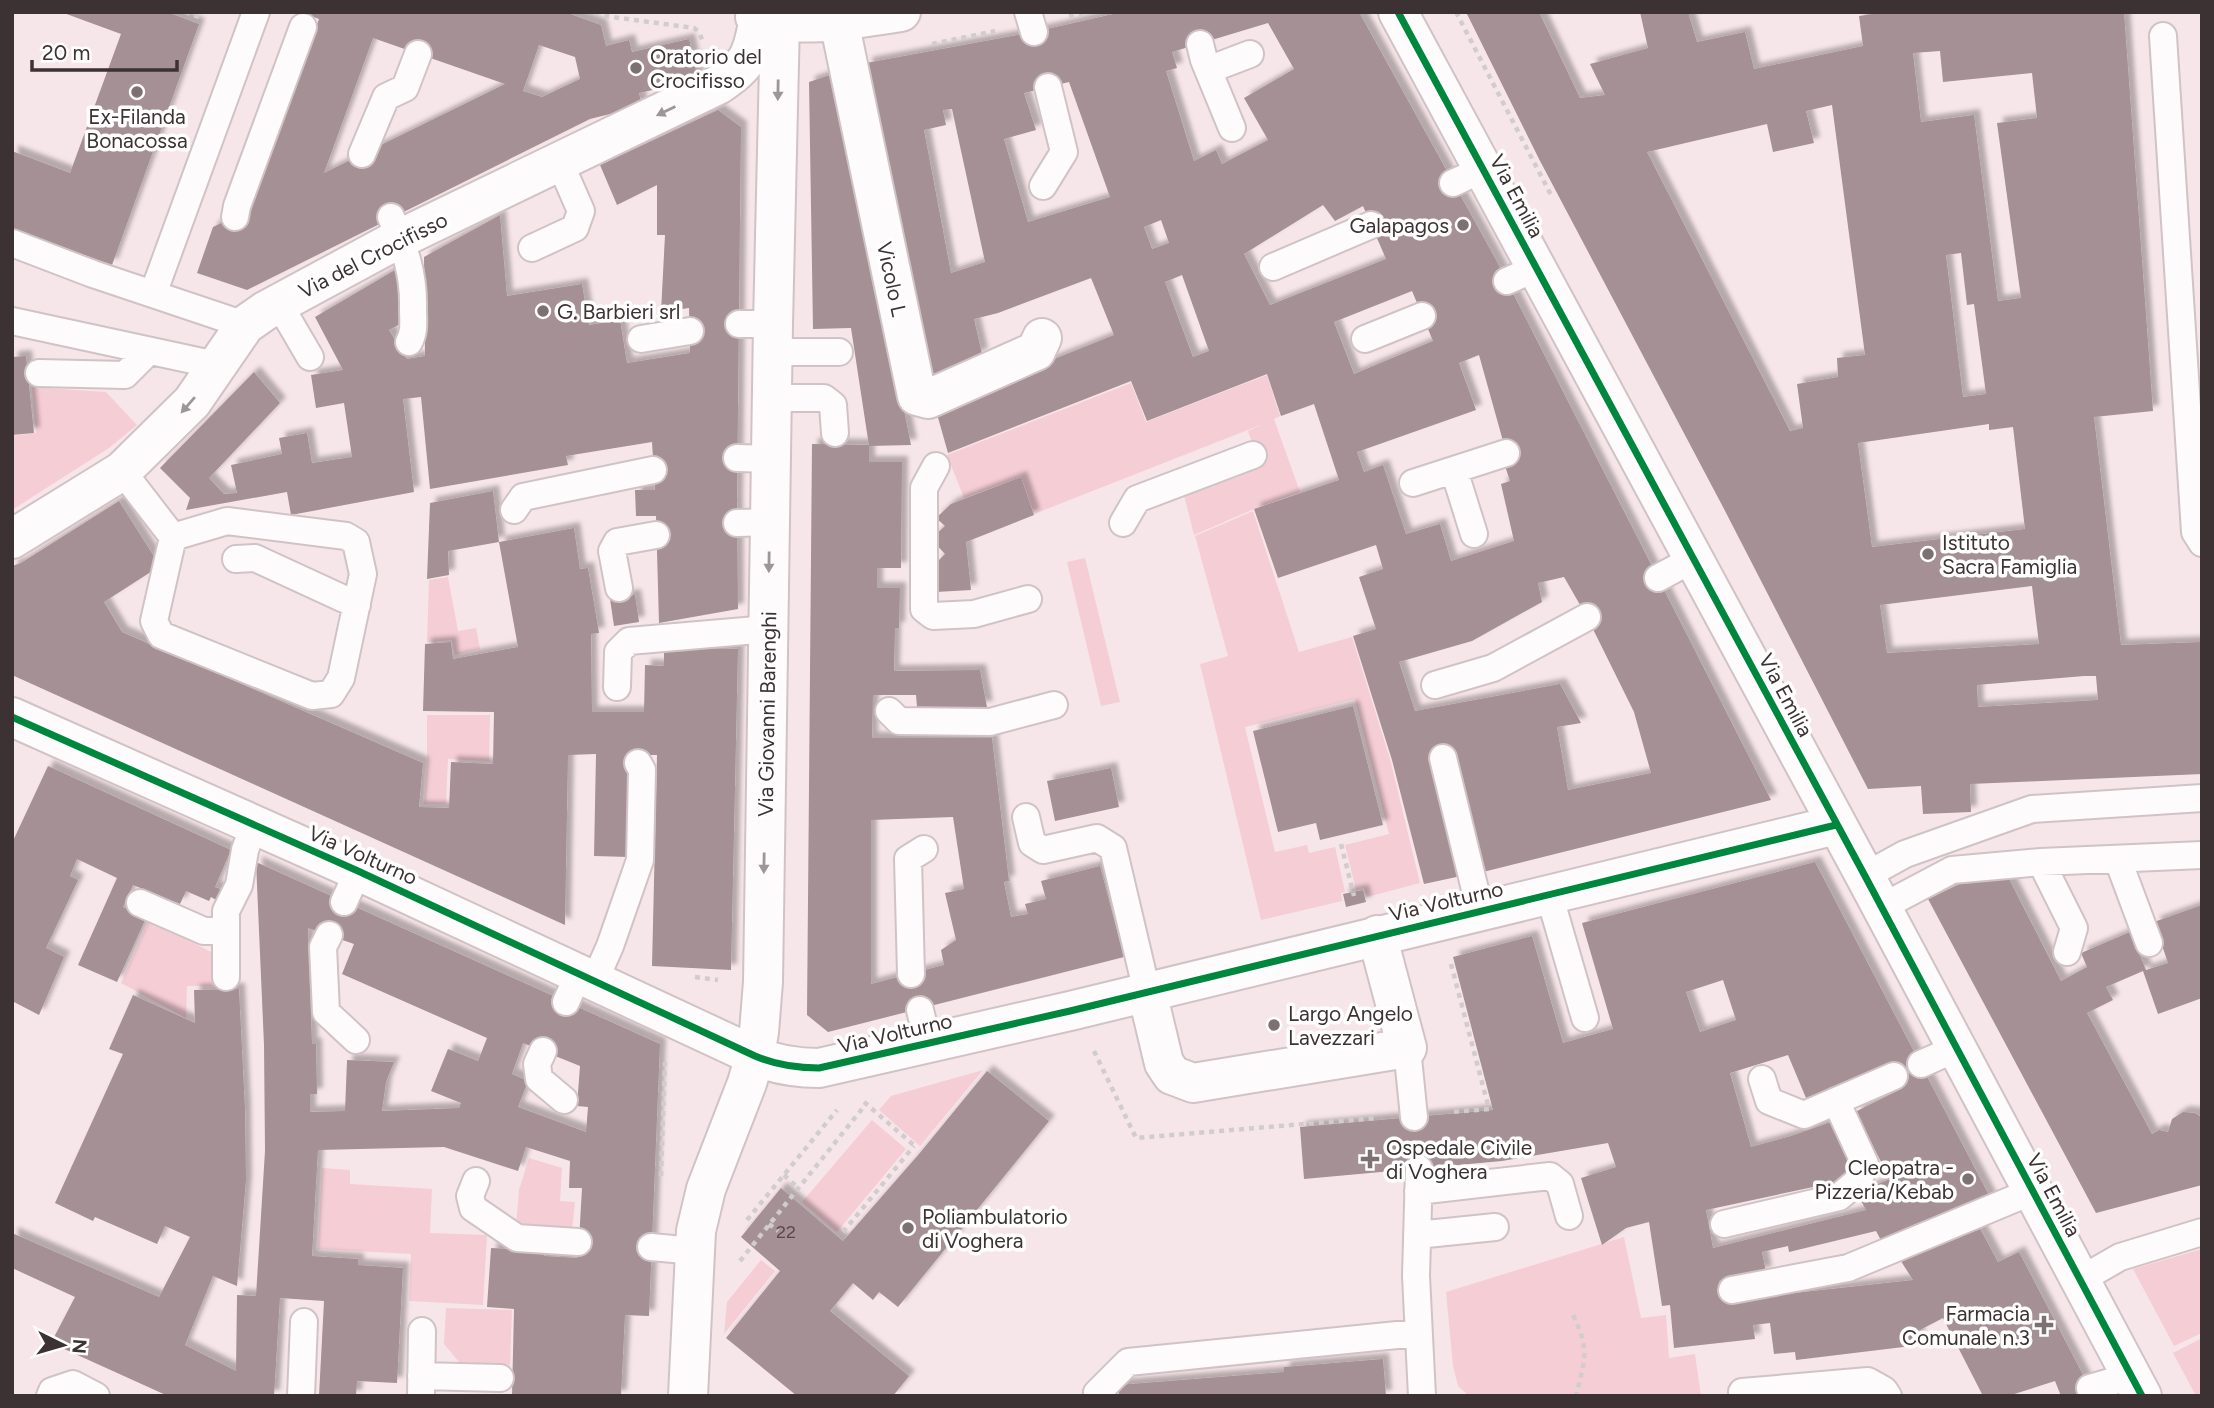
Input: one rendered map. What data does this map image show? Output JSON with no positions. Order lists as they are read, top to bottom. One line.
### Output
{"streets":{"street":["Via Emilia","Via del Crocifisso","Vicolo L","Via Giovanni Barenghi","Via Volturno"]},"crossings":[["Via Emilia","Via Volturno"],["Via del Crocifisso","Via Giovanni Barenghi"],["Via Giovanni Barenghi","Via Volturno"]],"one_way":["Via Giovanni Barenghi"],"places":{"other":["Oratorio del Crocifisso","Ex-Filanda Bonacossa","Galapagos","G. Barbieri srl","Istituto Sacra Famiglia","Largo Angelo Lavezzari","Cleopatra - Pizzeria/Kebab","Poliambulatorio di Voghera"],"health":["Ospedale Civile di Voghera","Farmacia Comunale n.3"]},"house_numbers":["22"],"scale_bar":"20 m","north":"right"}
